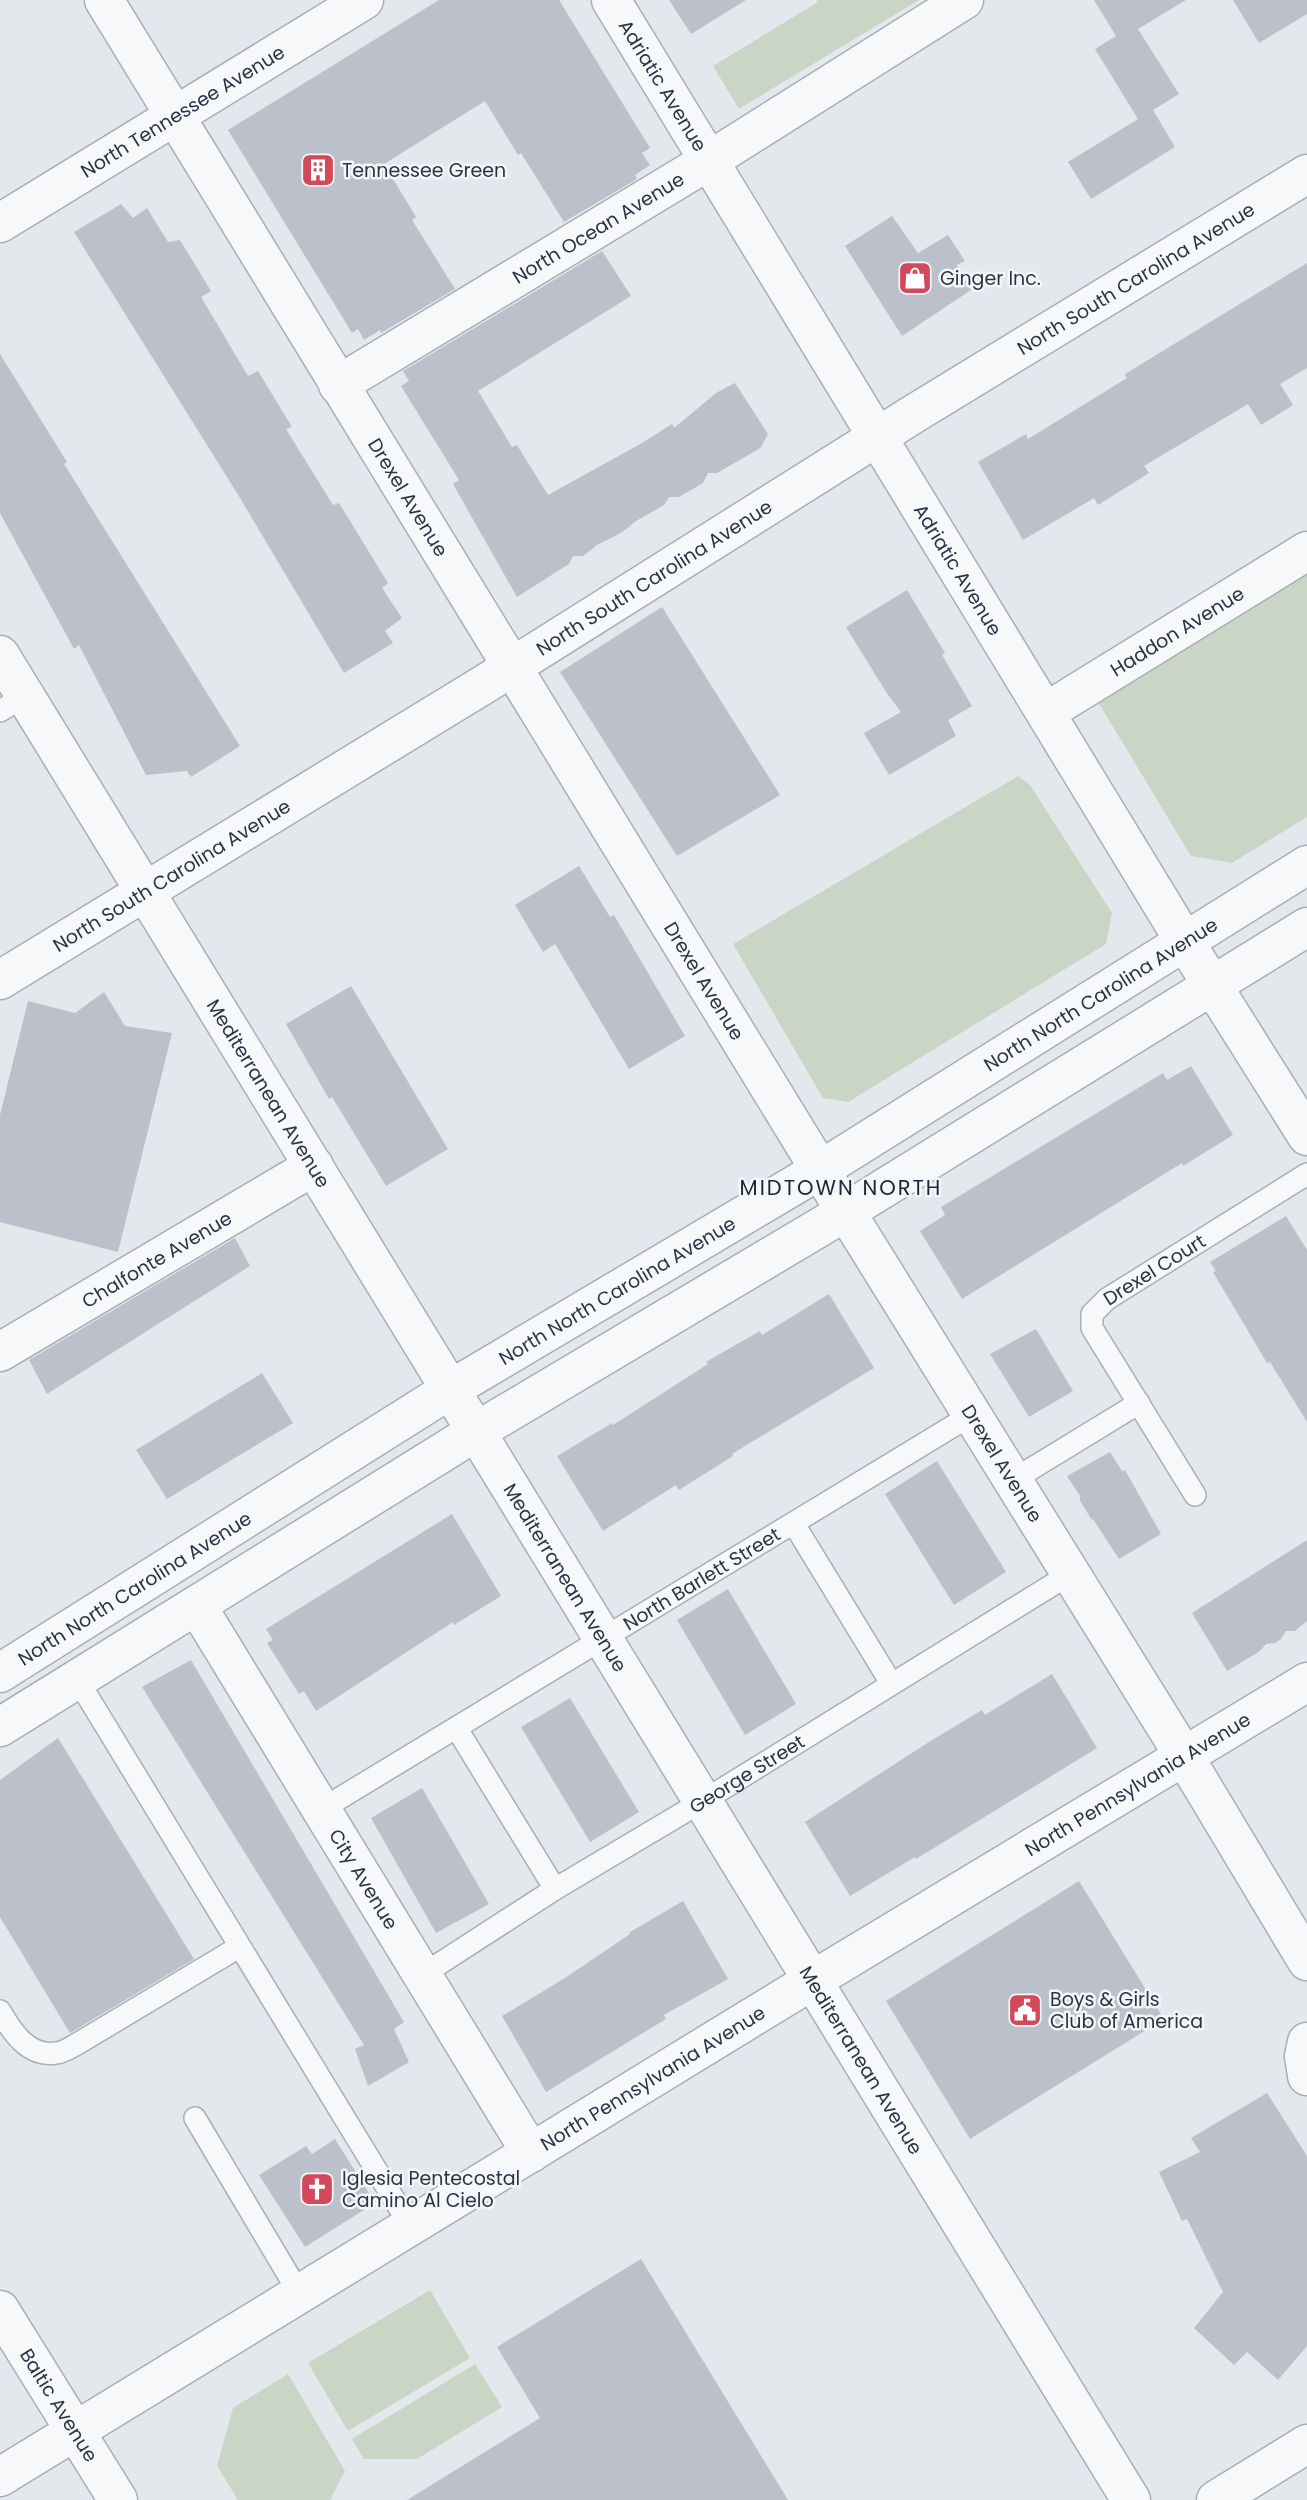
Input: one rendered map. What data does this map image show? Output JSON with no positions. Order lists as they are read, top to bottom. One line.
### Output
{"streets":{"street":["Adriatic Avenue","North Tennessee Avenue","North Ocean Avenue","North South Carolina Avenue","Drexel Avenue","Haddon Avenue","North North Carolina Avenue","Mediterranean Avenue","Chalfonte Avenue","North Pennsylvania Avenue","City Avenue","Baltic Avenue"],"lane":["Drexel Court","North Barlett Street","George Street"]},"crossings":[["Adriatic Avenue","North Ocean Avenue"],["Adriatic Avenue","North South Carolina Avenue"],["Adriatic Avenue","Haddon Avenue"],["Adriatic Avenue","North North Carolina Avenue"],["North Tennessee Avenue","Drexel Avenue"],["North Ocean Avenue","Drexel Avenue"],["North South Carolina Avenue","Drexel Avenue"],["North South Carolina Avenue","Mediterranean Avenue"],["Drexel Avenue","North North Carolina Avenue"],["Drexel Avenue","North Barlett Street"],["Drexel Avenue","George Street"],["Drexel Avenue","North Pennsylvania Avenue"],["North North Carolina Avenue","Mediterranean Avenue"],["Mediterranean Avenue","Chalfonte Avenue"],["Mediterranean Avenue","North Barlett Street"],["Mediterranean Avenue","George Street"],["Mediterranean Avenue","North Pennsylvania Avenue"],["North Barlett Street","City Avenue"],["George Street","City Avenue"],["North Pennsylvania Avenue","City Avenue"],["North Pennsylvania Avenue","Baltic Avenue"]],"districts":["MIDTOWN NORTH"],"places":{"building":["Tennessee Green"],"shop":["Ginger Inc."],"public building":["Boys & Girls Club of America"],"church":["Iglesia Pentecostal Camino Al Cielo"]}}
